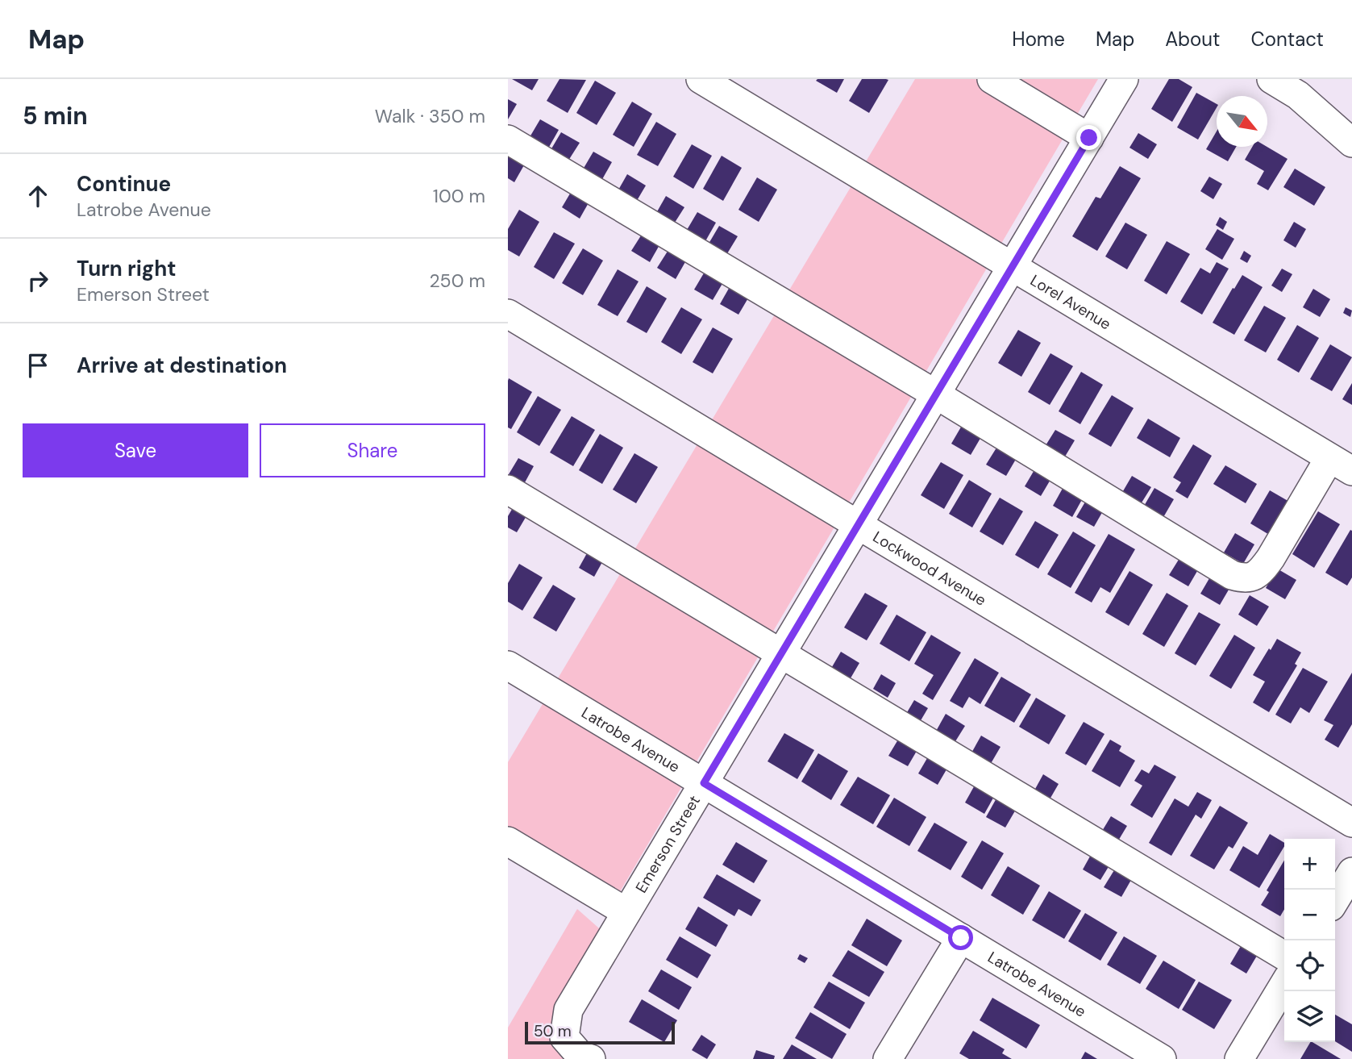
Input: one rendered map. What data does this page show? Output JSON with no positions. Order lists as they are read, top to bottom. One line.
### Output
{"streets":{"street":["Lorel Avenue","Lockwood Avenue","Latrobe Avenue","Emerson Street"]},"crossings":[["Lorel Avenue","Emerson Street"],["Lockwood Avenue","Emerson Street"],["Latrobe Avenue","Emerson Street"]],"scale_bar":"50 m","north":"bottom right","page":{"header":"Map","nav":["Home","Map","About","Contact"],"heading":["5 min","Walk · 350 m"],"list":[["Continue","Latrobe Avenue","100 m"],["Turn right","Emerson Street","250 m"],"Arrive at destination"],"buttons":["Save","Share"],"map_buttons":["+","−"],"scale":"50 m"}}
